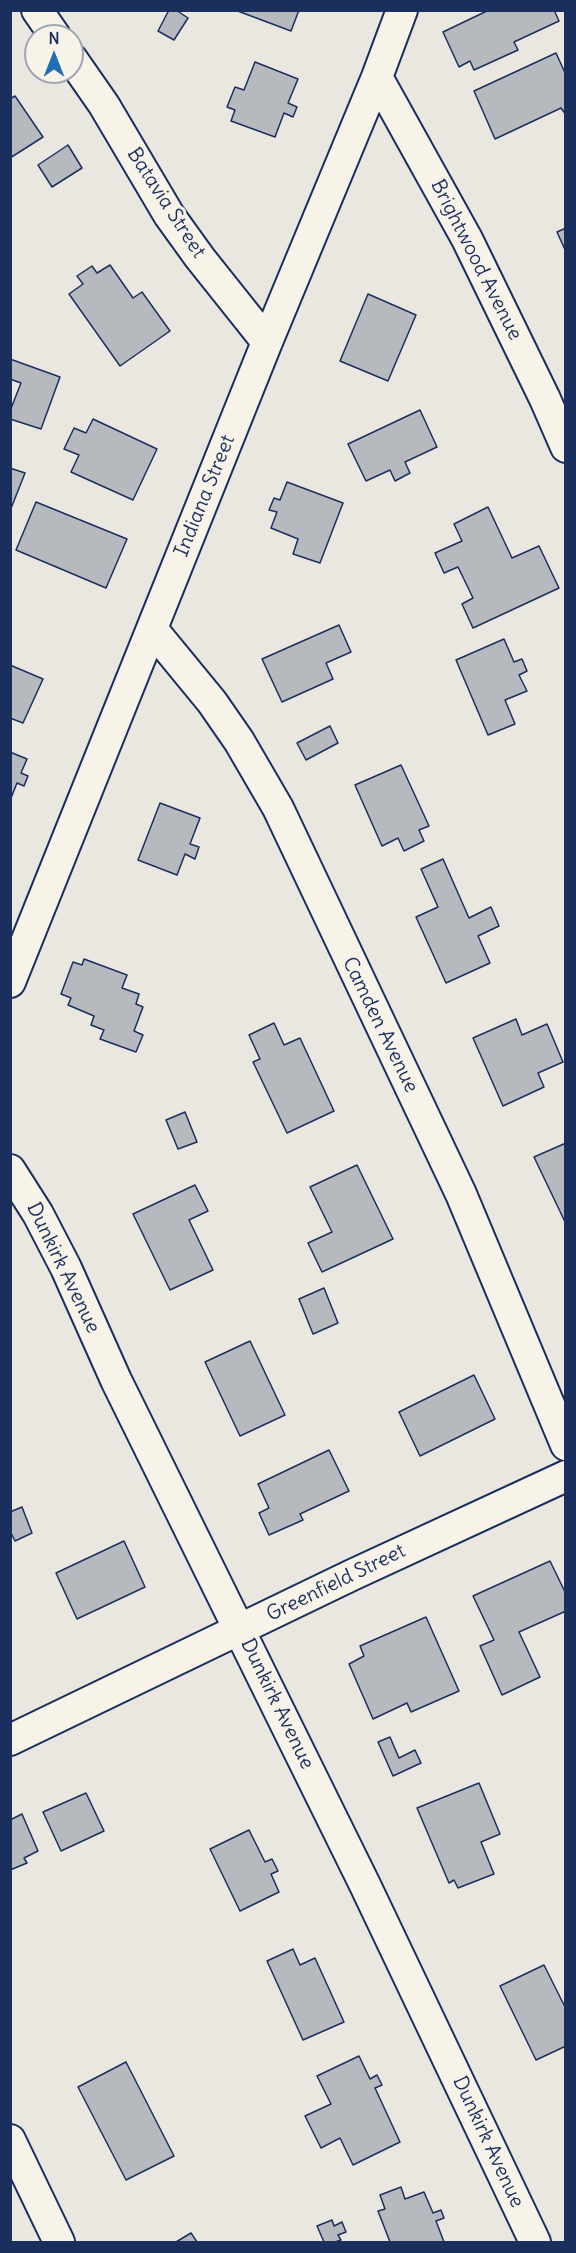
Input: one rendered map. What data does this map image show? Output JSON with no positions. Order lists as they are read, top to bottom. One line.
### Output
{"streets":{"street":["Batavia Street","Brightwood Avenue","Indiana Street","Camden Avenue","Dunkirk Avenue","Greenfield Street"]},"crossings":[["Batavia Street","Indiana Street"],["Brightwood Avenue","Indiana Street"],["Indiana Street","Camden Avenue"],["Dunkirk Avenue","Greenfield Street"]],"north":"top"}
